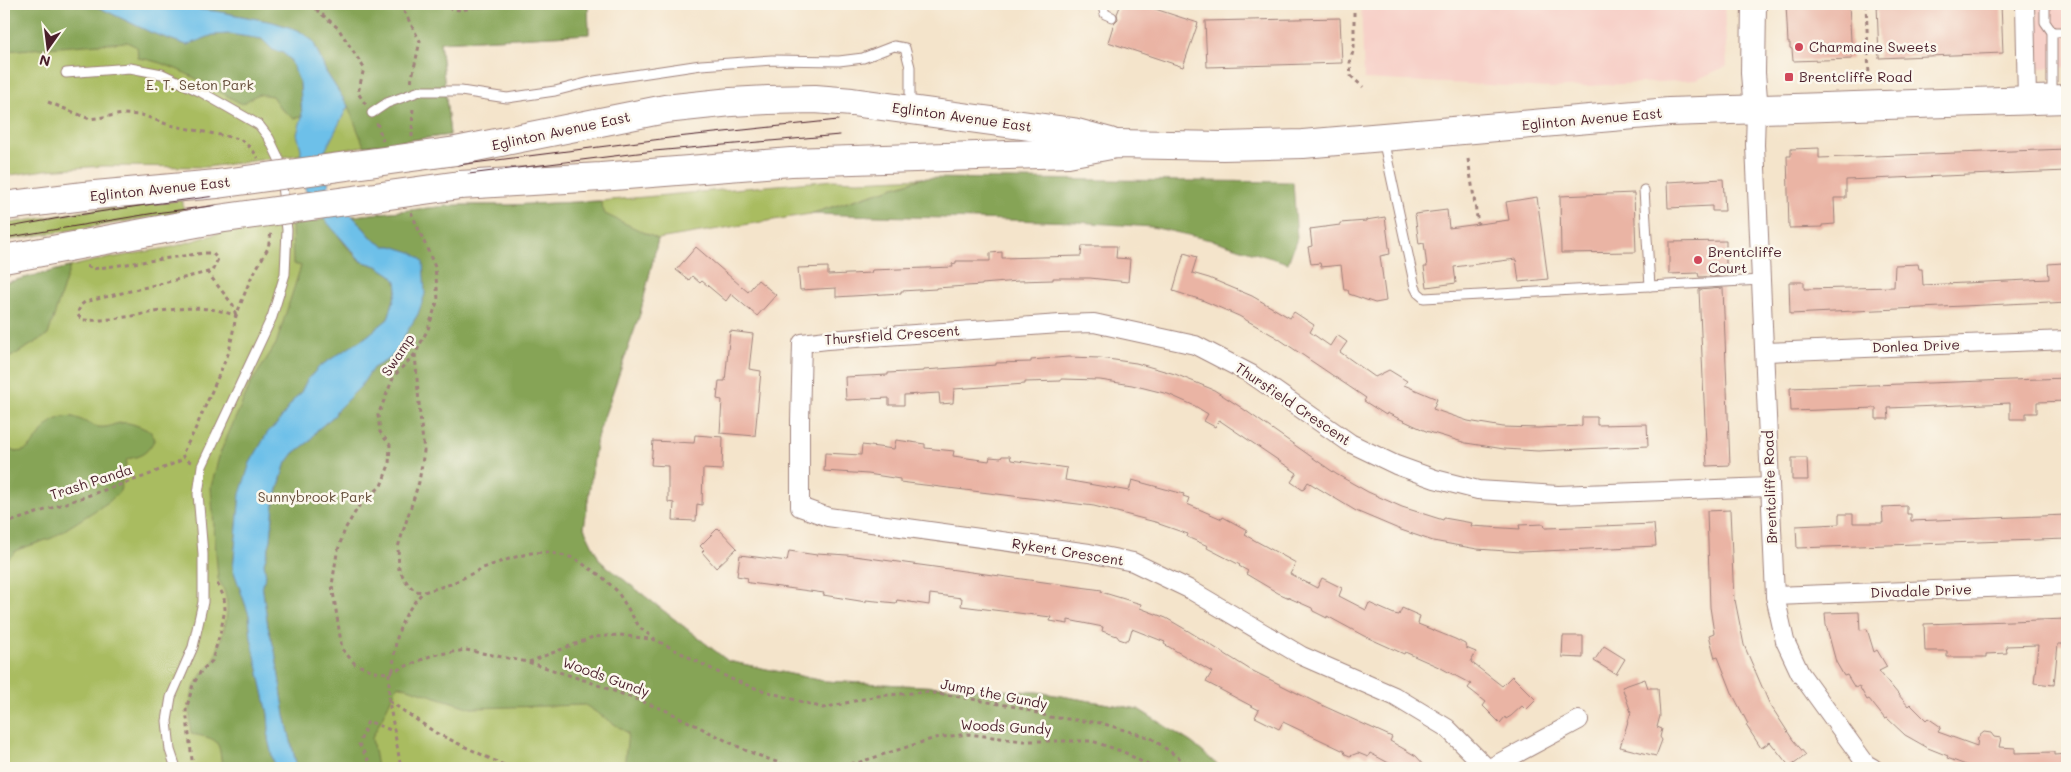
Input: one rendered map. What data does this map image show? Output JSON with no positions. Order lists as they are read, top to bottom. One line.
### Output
{"streets":{"main road":["Eglinton Avenue East"],"street":["Thursfield Crescent","Donlea Drive","Brentcliffe Road","Rykert Crescent","Divadale Drive"],"path":["Swamp","Trash Panda","Woods Gundy","Jump the Gundy"]},"crossings":[["Eglinton Avenue East","Brentcliffe Road"],["Thursfield Crescent","Brentcliffe Road"],["Thursfield Crescent","Rykert Crescent"],["Donlea Drive","Brentcliffe Road"],["Swamp","Woods Gundy"],["Brentcliffe Road","Divadale Drive"],["Woods Gundy","Jump the Gundy"]],"parks":["E. T. Seton Park","Sunnybrook Park"],"places":{"other":["Charmaine Sweets","Brentcliffe Court"],"transit":["Brentcliffe Road"]},"north":"bottom"}
